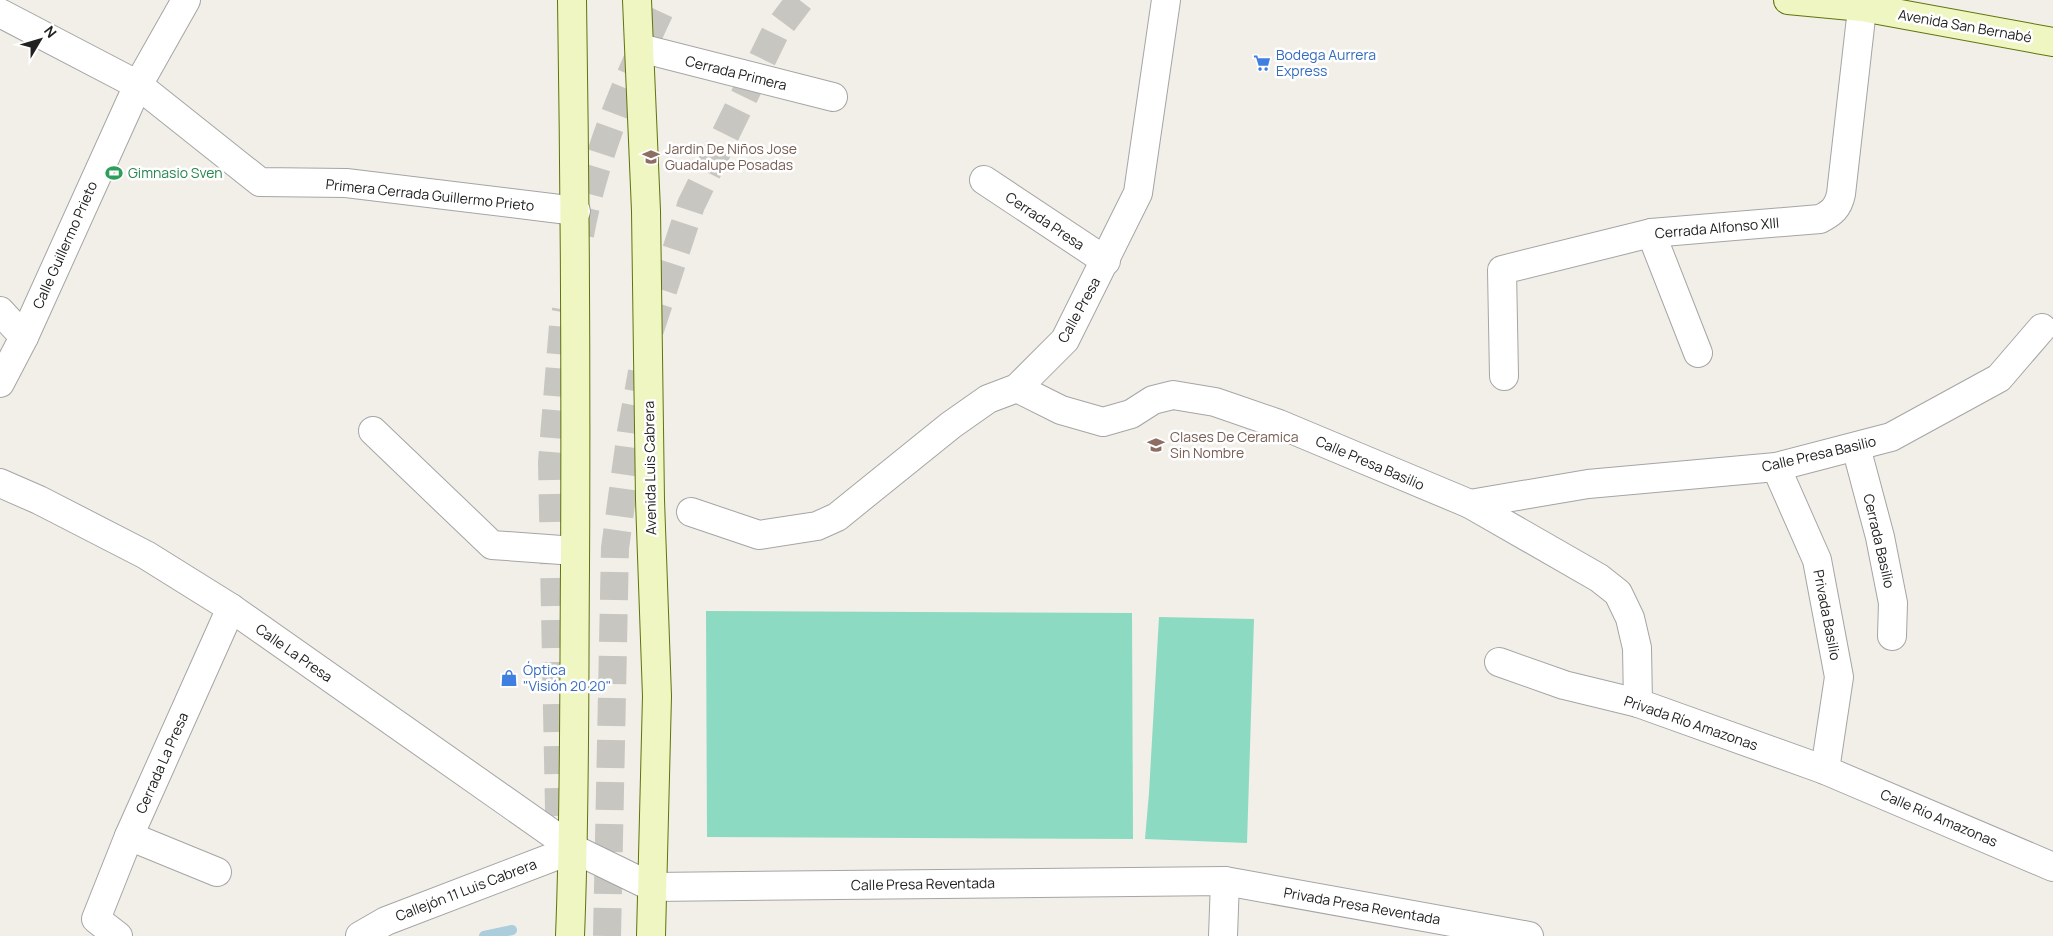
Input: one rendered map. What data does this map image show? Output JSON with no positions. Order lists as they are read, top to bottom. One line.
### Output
{"streets":{"main road":["Avenida San Bernabé","Avenida Luis Cabrera"],"street":["Cerrada Primera","Primera Cerrada Guillermo Prieto","Cerrada Presa","Cerrada Alfonso XIII","Calle Guillermo Prieto","Calle Presa","Calle Presa Basilio","Cerrada Basilio","Privada Basilio","Calle La Presa","Privada Río Amazonas","Cerrada La Presa","Calle Río Amazonas","Calle Presa Reventada","Callejón 11 Luis Cabrera","Privada Presa Reventada"]},"crossings":[["Avenida San Bernabé","Cerrada Alfonso XIII"],["Cerrada Primera","Avenida Luis Cabrera"],["Primera Cerrada Guillermo Prieto","Calle Guillermo Prieto"],["Cerrada Presa","Calle Presa"],["Calle Presa","Calle Presa Basilio"],["Calle Presa Basilio","Cerrada Basilio"],["Calle Presa Basilio","Privada Basilio"],["Calle Presa Basilio","Privada Río Amazonas"],["Avenida Luis Cabrera","Calle Presa Reventada"],["Privada Basilio","Privada Río Amazonas"],["Privada Basilio","Calle Río Amazonas"],["Calle La Presa","Cerrada La Presa"],["Calle La Presa","Calle Presa Reventada"],["Calle La Presa","Callejón 11 Luis Cabrera"],["Privada Río Amazonas","Calle Río Amazonas"],["Calle Presa Reventada","Callejón 11 Luis Cabrera"],["Calle Presa Reventada","Privada Presa Reventada"]],"places":{"supermarket":["Bodega Aurrera Express"],"school or university":["Jardin De Niños Jose Guadalupe Posadas","Clases De Ceramica Sin Nombre"],"sports":["Gimnasio Sven"],"shop":["Óptica \"Visión 20 20\""]},"north":"top right"}
